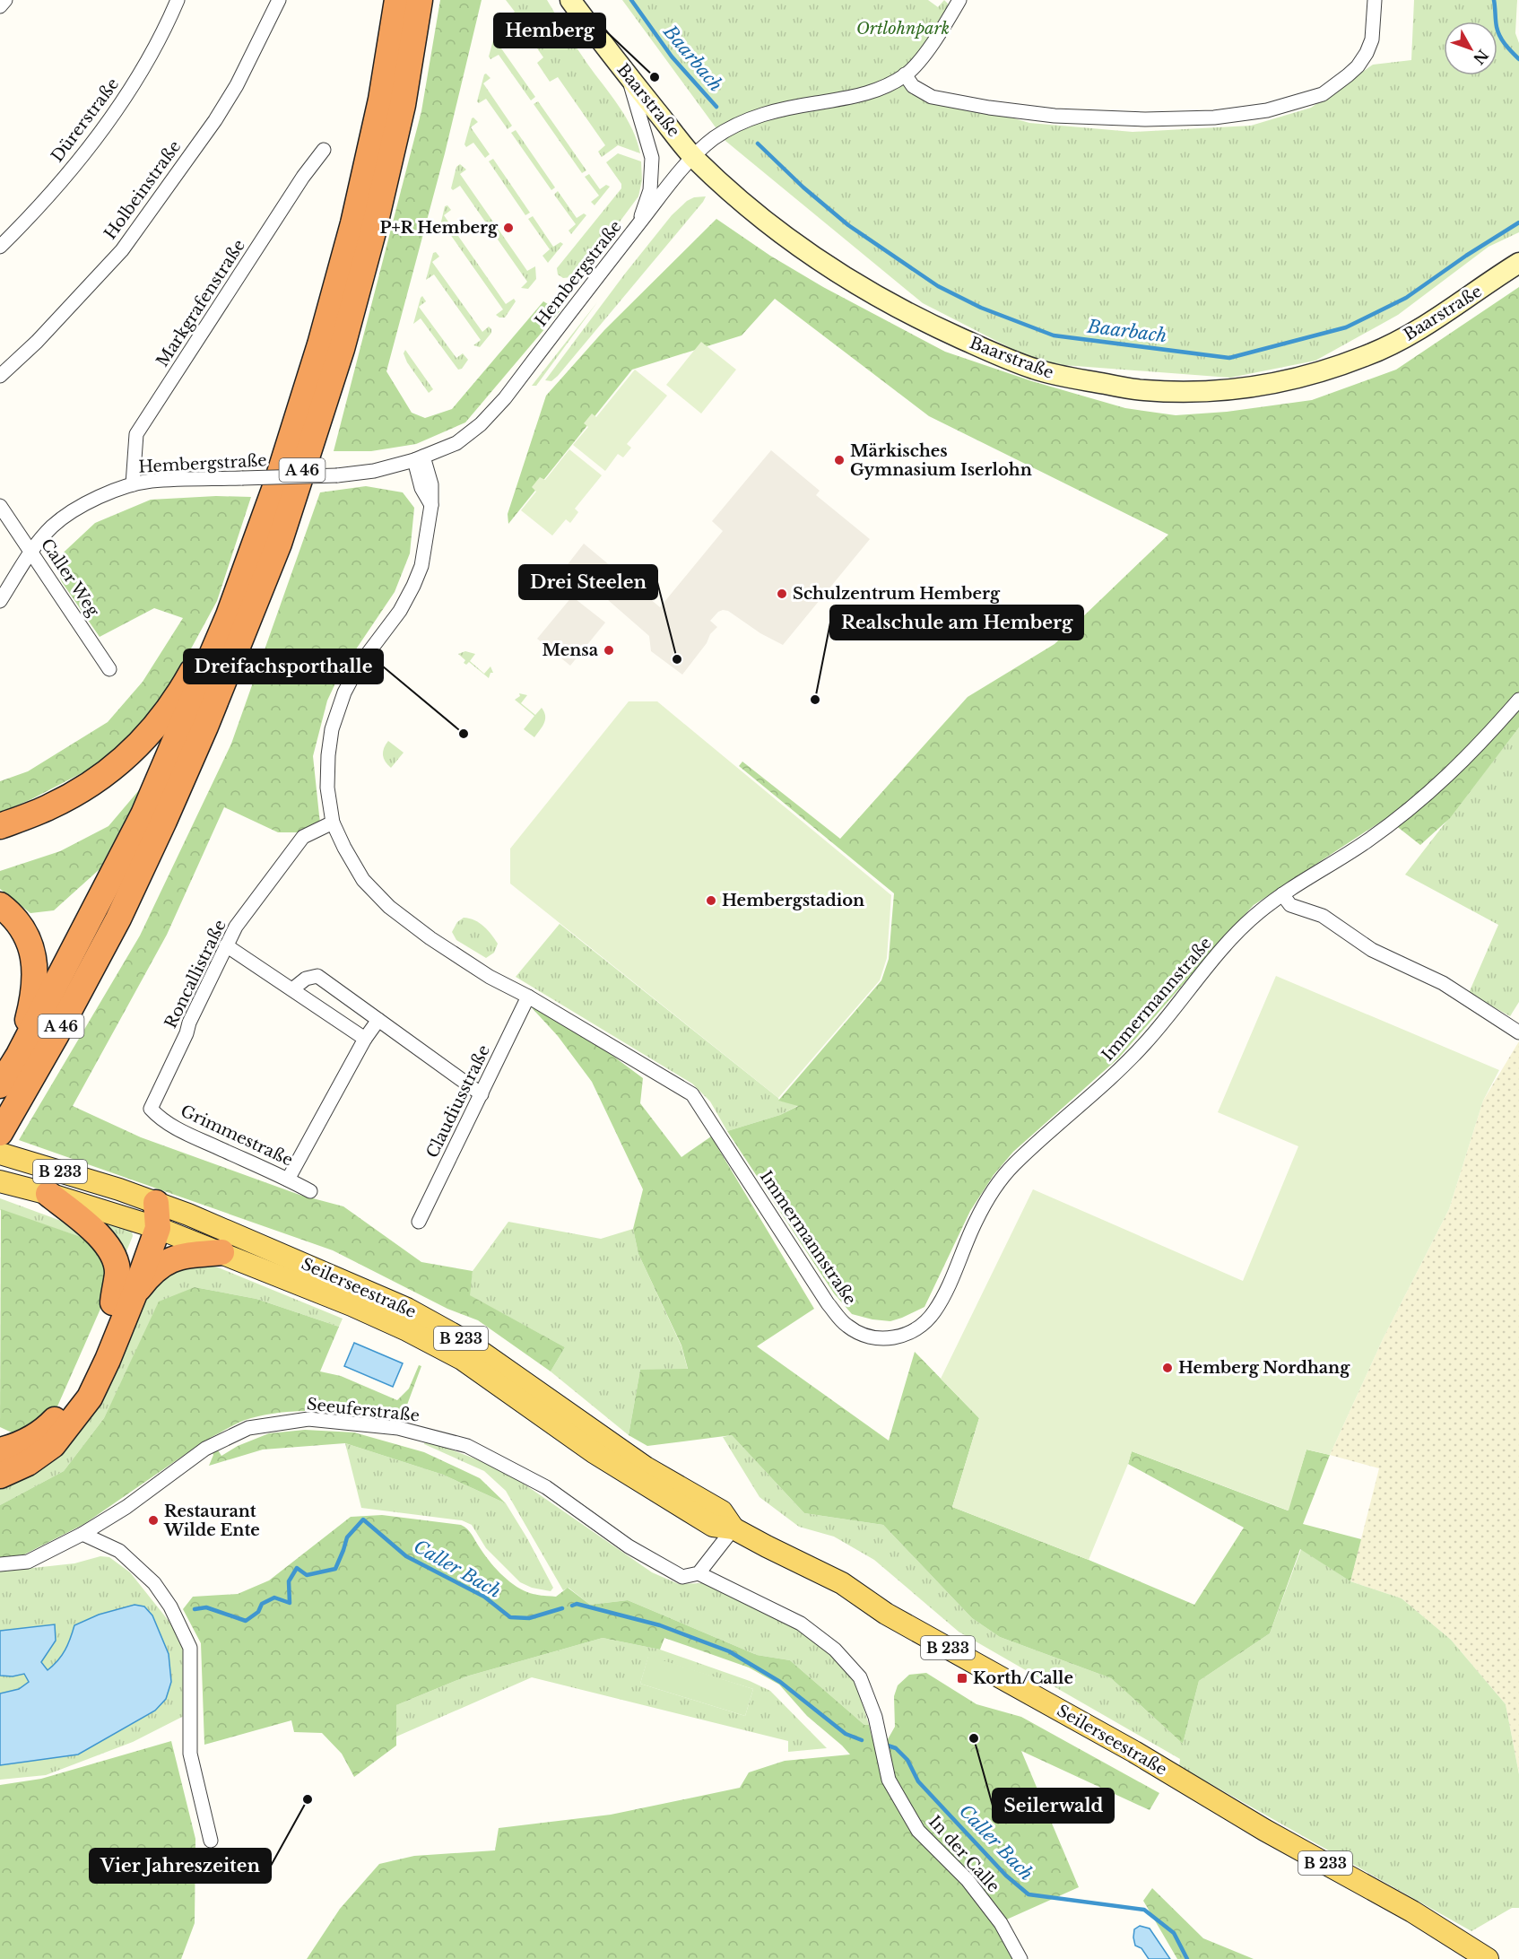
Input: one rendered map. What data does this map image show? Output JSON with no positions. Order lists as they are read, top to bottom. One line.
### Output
{"streets":{"highway":["A 46"],"main road":["Baarstraße","B 233","Seilerseestraße"],"street":["Dürerstraße","Holbeinstraße","Hembergstraße","Markgrafenstraße","Caller Weg","Roncallistraße","Immermannstraße","Claudiusstraße","Grimmestraße","Seeuferstraße","In der Calle"]},"crossings":[["Baarstraße","Hembergstraße"],["Hembergstraße","Markgrafenstraße"],["Hembergstraße","Caller Weg"],["Hembergstraße","Immermannstraße"],["A 46","Seilerseestraße"],["Roncallistraße","Immermannstraße"],["Roncallistraße","Grimmestraße"],["Immermannstraße","Claudiusstraße"],["Seeuferstraße","In der Calle"]],"water":["Baarbach","Caller Bach"],"parks":["Ortlohnpark"],"places":{"other":["Hemberg","P+R Hemberg","Märkisches Gymnasium Iserlohn","Schulzentrum Hemberg","Mensa","Drei Steelen","Realschule am Hemberg","Dreifachsporthalle","Hembergstadion","Hemberg Nordhang","Restaurant Wilde Ente","Seilerwald","Vier Jahreszeiten"],"transit":["Korth/Calle"]},"north":"bottom right"}
